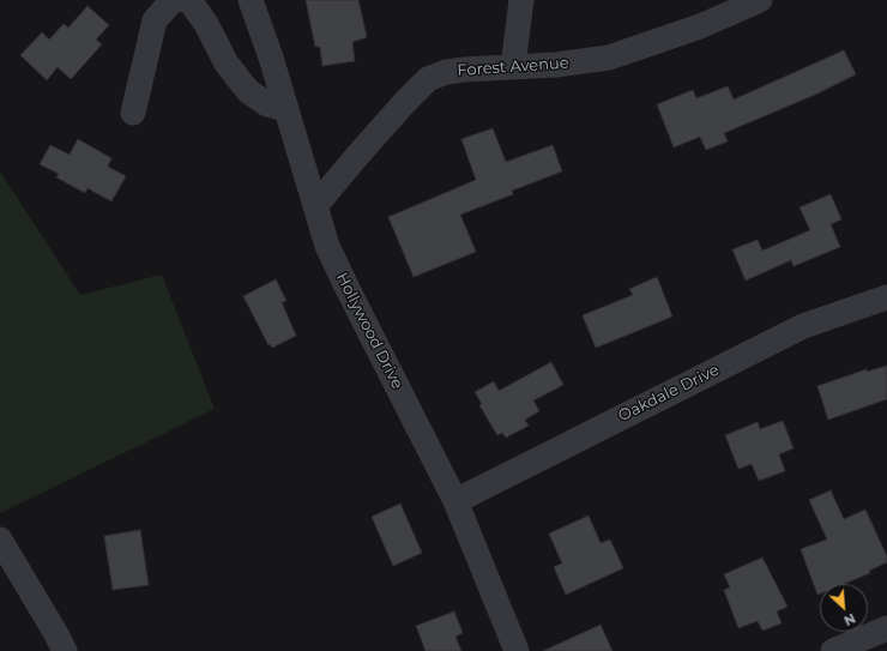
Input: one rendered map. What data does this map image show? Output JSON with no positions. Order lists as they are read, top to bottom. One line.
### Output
{"streets":{"street":["Forest Avenue","Hollywood Drive","Oakdale Drive"]},"crossings":[["Forest Avenue","Hollywood Drive"],["Hollywood Drive","Oakdale Drive"]],"north":"bottom right"}
